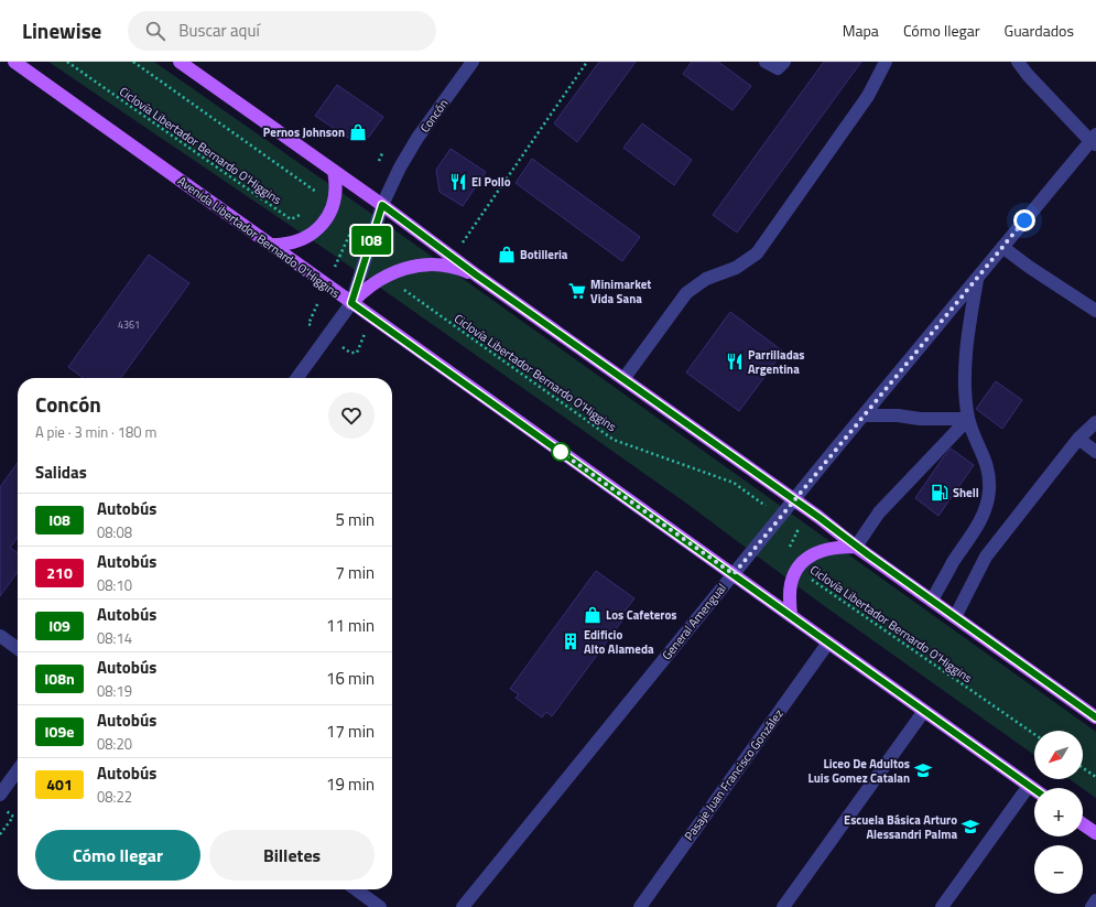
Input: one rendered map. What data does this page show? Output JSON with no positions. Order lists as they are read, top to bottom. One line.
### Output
{"streets":{"main road":["Avenida Libertador Bernardo O'Higgins"],"street":["Concón","General Amengual","Pasaje Juan Francisco González"],"path":["Ciclovía Libertador Bernardo O'Higgins"]},"crossings":[["Concón","Avenida Libertador Bernardo O'Higgins"],["Ciclovía Libertador Bernardo O'Higgins","General Amengual"],["Avenida Libertador Bernardo O'Higgins","General Amengual"],["Avenida Libertador Bernardo O'Higgins","Pasaje Juan Francisco González"]],"places":{"shop":["Pernos Johnson","Botilleria","Los Cafeteros"],"restaurant":["El Pollo","Parrilladas Argentina"],"supermarket":["Minimarket Vida Sana"],"fuel station":["Shell"],"building":["Edificio Alto Alameda"],"school or university":["Liceo De Adultos Luis Gomez Catalan","Escuela Básica Arturo Alessandri Palma"]},"lines":["bus line I08"],"house_numbers":["4361"],"north":"bottom left","page":{"header":"Linewise","search":"Buscar aquí","nav":["Mapa","Cómo llegar","Guardados"],"on_map":"I08","heading":[["Concón","A pie · 3 min · 180 m"],"Salidas"],"list":[{"mark":"I08","name":"Autobús","note":"08:08","value":"5 min"},{"mark":"210","name":"Autobús","note":"08:10","value":"7 min"},{"mark":"I09","name":"Autobús","note":"08:14","value":"11 min"},{"mark":"I08n","name":"Autobús","note":"08:19","value":"16 min"},{"mark":"I09e","name":"Autobús","note":"08:20","value":"17 min"},{"mark":"401","name":"Autobús","note":"08:22","value":"19 min"}],"map_buttons":["+","−"],"buttons":["Cómo llegar","Billetes"]}}
